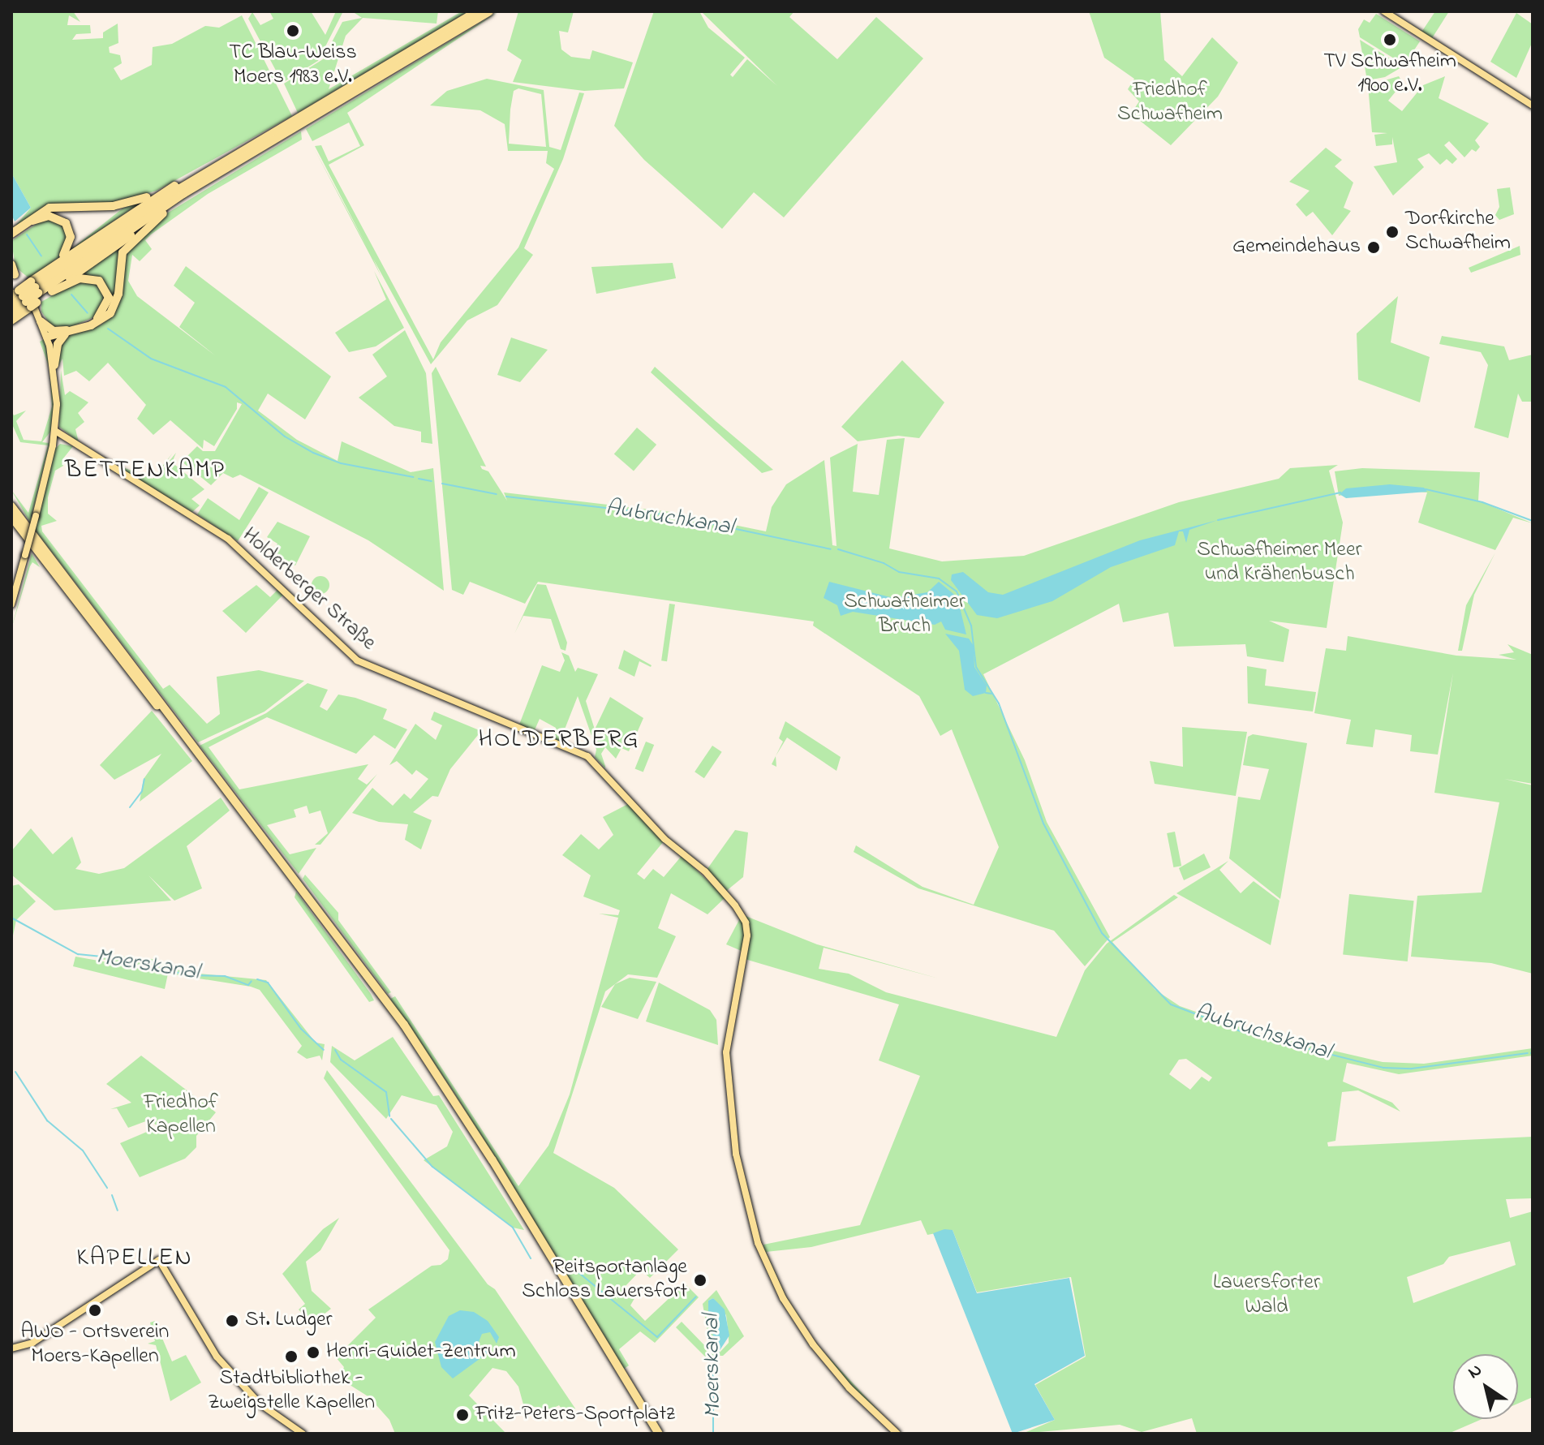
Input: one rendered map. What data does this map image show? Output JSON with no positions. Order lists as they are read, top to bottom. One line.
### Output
{"streets":{"main road":["Holderberger Straße"]},"districts":["BETTENKAMP","HOLDERBERG","KAPELLEN"],"water":["Aubruchkanal","Moerskanal","Aubruchskanal"],"parks":["Friedhof Schwafheim","Schwafheimer Meer und Krähenbusch","Schwafheimer Bruch","Friedhof Kapellen","Lauersforter Wald"],"places":["TC Blau-Weiss Moers 1983 e.V.","TV Schwafheim 1900 e.V.","Dorfkirche Schwafheim","Gemeindehaus","Reitsportanlage Schloss Lauersfort","AWO - Ortsverein Moers-Kapellen","St. Ludger","Henri-Guidet-Zentrum","Stadtbibliothek - Zweigstelle Kapellen","Fritz-Peters-Sportplatz"],"north":"top left"}
